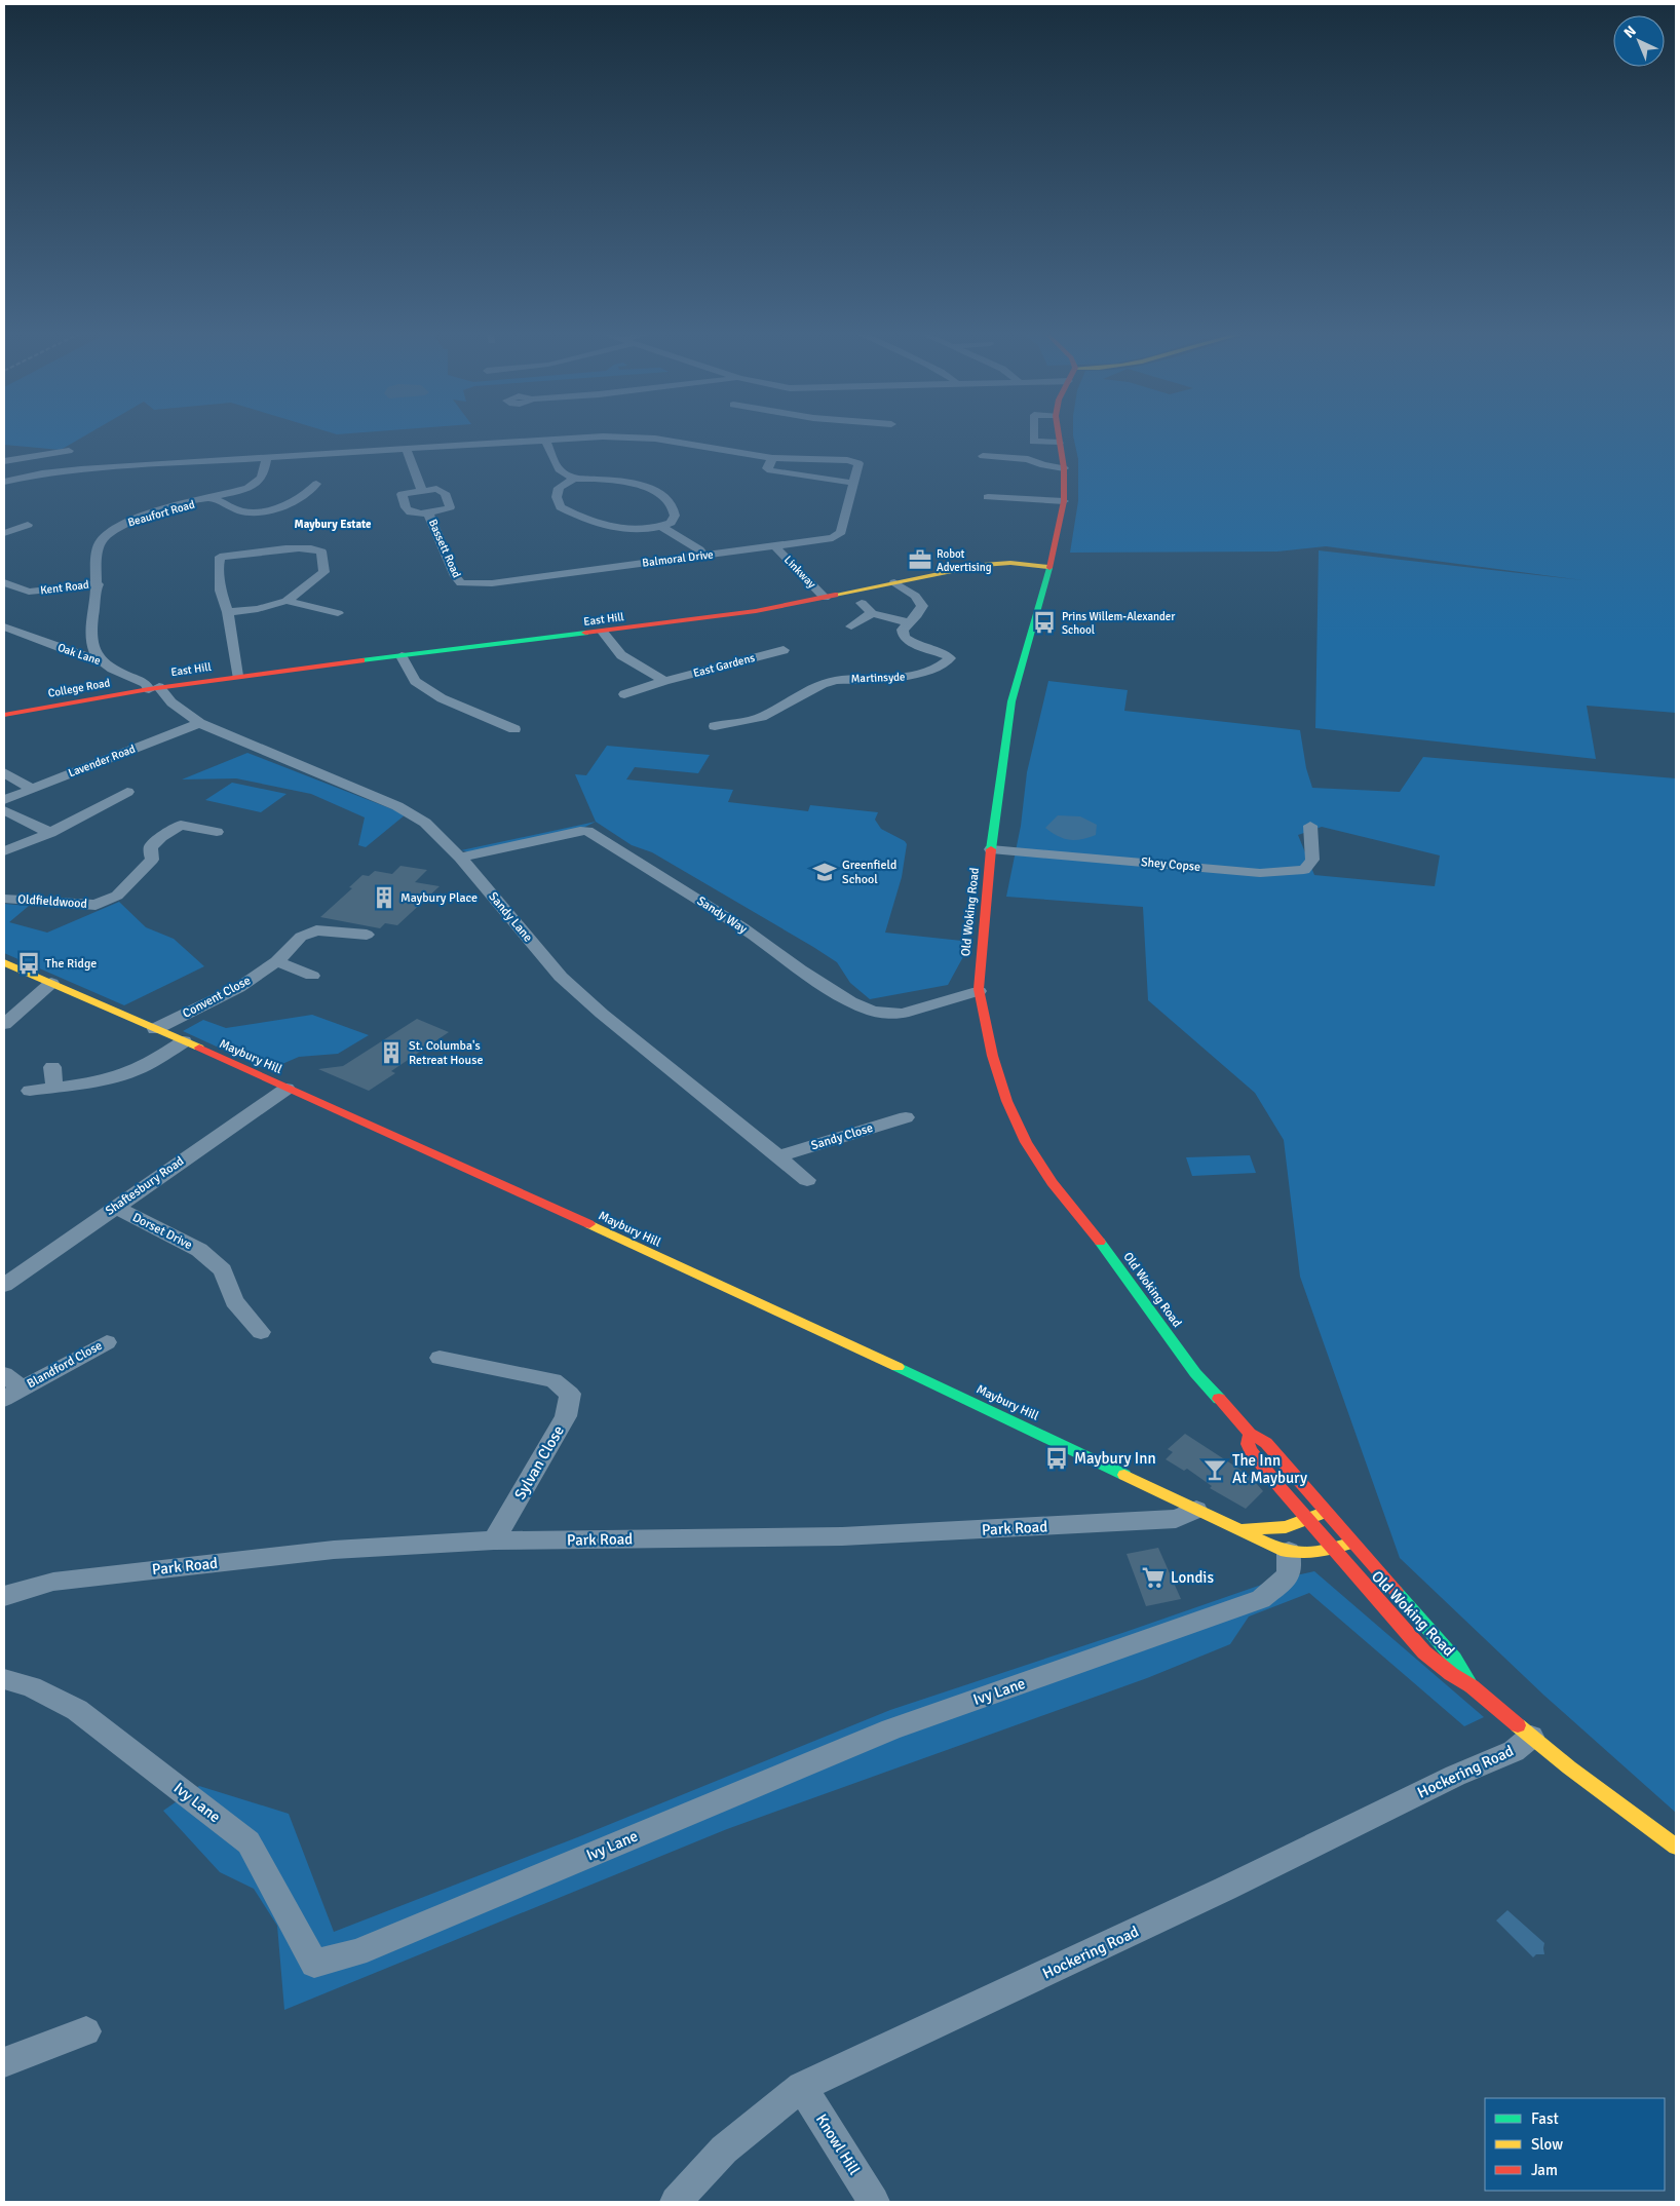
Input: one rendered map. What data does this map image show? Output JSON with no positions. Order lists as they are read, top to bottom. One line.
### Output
{"streets":{"main road":["East Hill","College Road","Old Woking Road","Maybury Hill"],"street":["Beaufort Road","Bassett Road","Balmoral Drive","Linkway","Kent Road","Oak Lane","East Gardens","Martinsyde","Lavender Road","Shey Copse","Oldfieldwood","Sandy Way","Sandy Lane","Convent Close","Sandy Close","Shaftesbury Road","Dorset Drive","Blandford Close","Sylvan Close","Park Road","Ivy Lane","Hockering Road","Knowl Hill"]},"crossings":[["Beaufort Road","Balmoral Drive"],["Beaufort Road","Kent Road"],["Beaufort Road","Oak Lane"],["Bassett Road","Balmoral Drive"],["Balmoral Drive","Linkway"],["Linkway","East Hill"],["East Hill","Oak Lane"],["East Hill","College Road"],["East Hill","Old Woking Road"],["East Hill","Sandy Lane"],["Oak Lane","College Road"],["Oak Lane","Sandy Lane"],["College Road","Sandy Lane"],["Lavender Road","Sandy Lane"],["Shey Copse","Old Woking Road"],["Old Woking Road","Sandy Way"],["Old Woking Road","Maybury Hill"],["Old Woking Road","Hockering Road"],["Sandy Way","Sandy Lane"],["Sandy Lane","Sandy Close"],["Convent Close","Maybury Hill"],["Maybury Hill","Shaftesbury Road"],["Maybury Hill","Park Road"],["Maybury Hill","Ivy Lane"],["Shaftesbury Road","Dorset Drive"],["Sylvan Close","Park Road"],["Hockering Road","Knowl Hill"]],"districts":["Maybury Estate"],"places":{"office":["Robot Advertising"],"bus stop":["Prins Willem-Alexander School","The Ridge","Maybury Inn"],"school or university":["Greenfield School"],"building":["Maybury Place","St. Columba's Retreat House"],"bar":["The Inn At Maybury"],"supermarket":["Londis"]},"legend":["Fast","Slow","Jam"],"north":"top left"}
